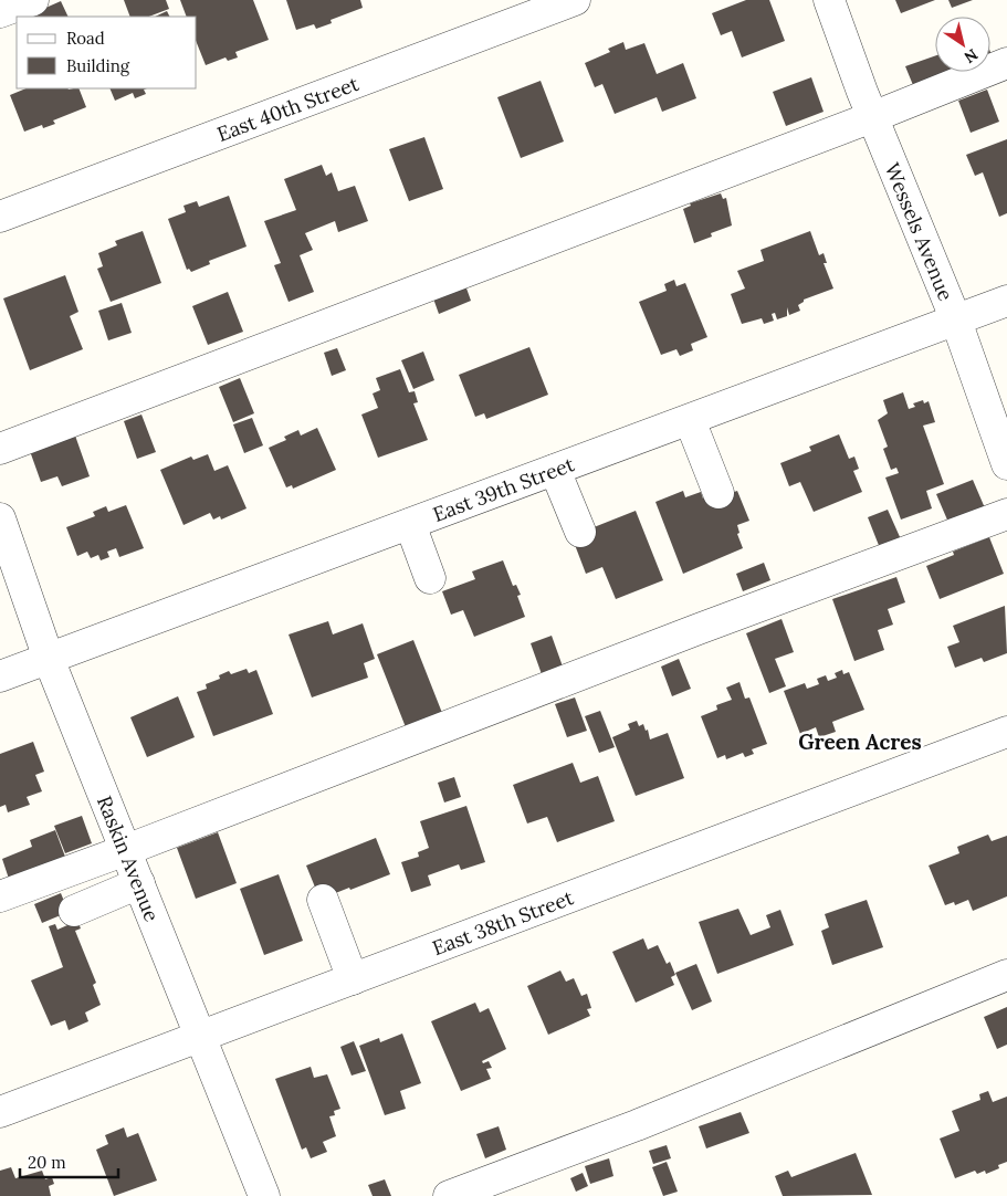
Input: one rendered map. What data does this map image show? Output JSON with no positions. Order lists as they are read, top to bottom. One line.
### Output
{"streets":{"street":["East 40th Street","Wessels Avenue","East 39th Street","Raskin Avenue","East 38th Street"]},"crossings":[["Wessels Avenue","East 39th Street"],["East 39th Street","Raskin Avenue"],["Raskin Avenue","East 38th Street"]],"districts":["Green Acres"],"legend":["Road","Building"],"scale_bar":"20 m","north":"bottom right"}
